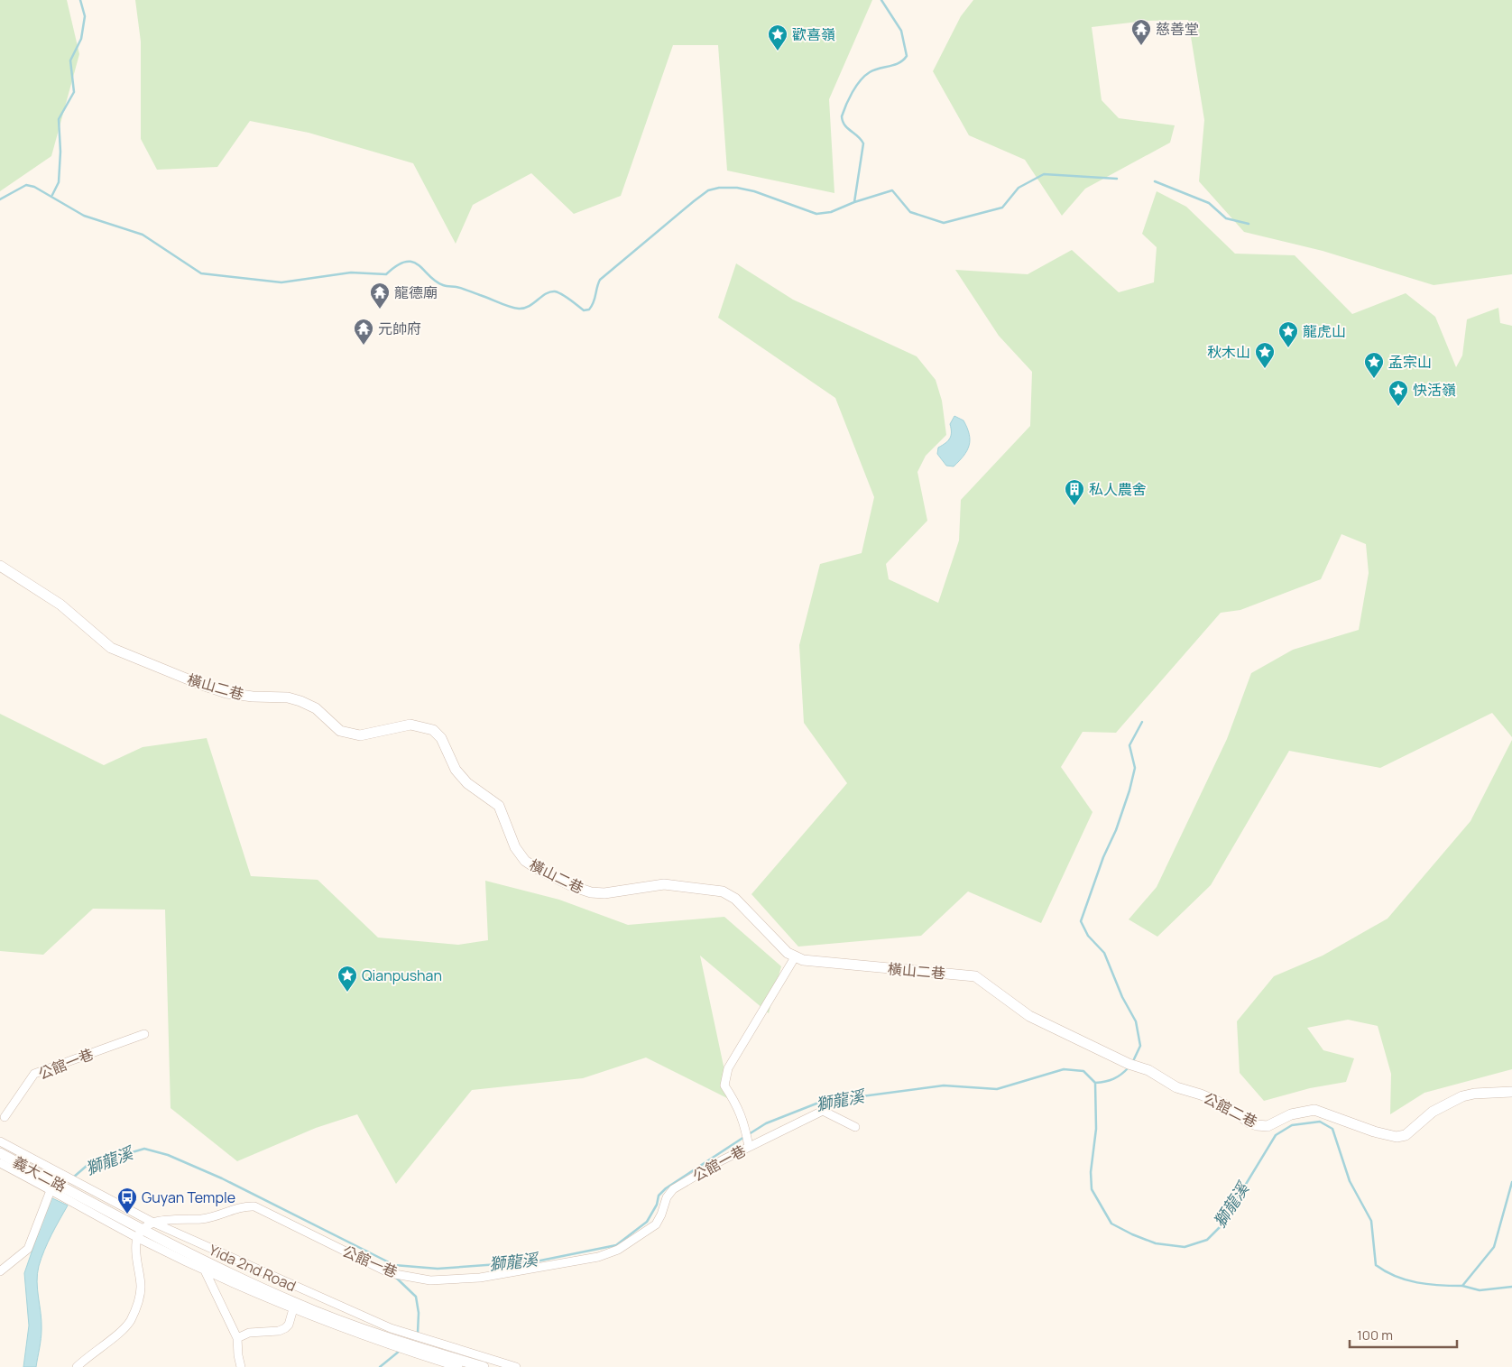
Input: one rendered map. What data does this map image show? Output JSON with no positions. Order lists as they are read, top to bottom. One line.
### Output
{"streets":{"street":["橫山二巷","公館一巷","公館二巷","義大二路","Yida 2nd Road"]},"crossings":[["橫山二巷","公館一巷"],["橫山二巷","公館二巷"],["公館一巷","Yida 2nd Road"],["義大二路","Yida 2nd Road"]],"water":["獅龍溪"],"places":{"temple":["慈善堂","龍德廟","元帥府"],"place":["歡喜嶺","龍虎山","秋木山","孟宗山","快活嶺","Qianpushan"],"building":["私人農舍"],"bus stop":["Guyan Temple"]},"scale_bar":"100 m"}
